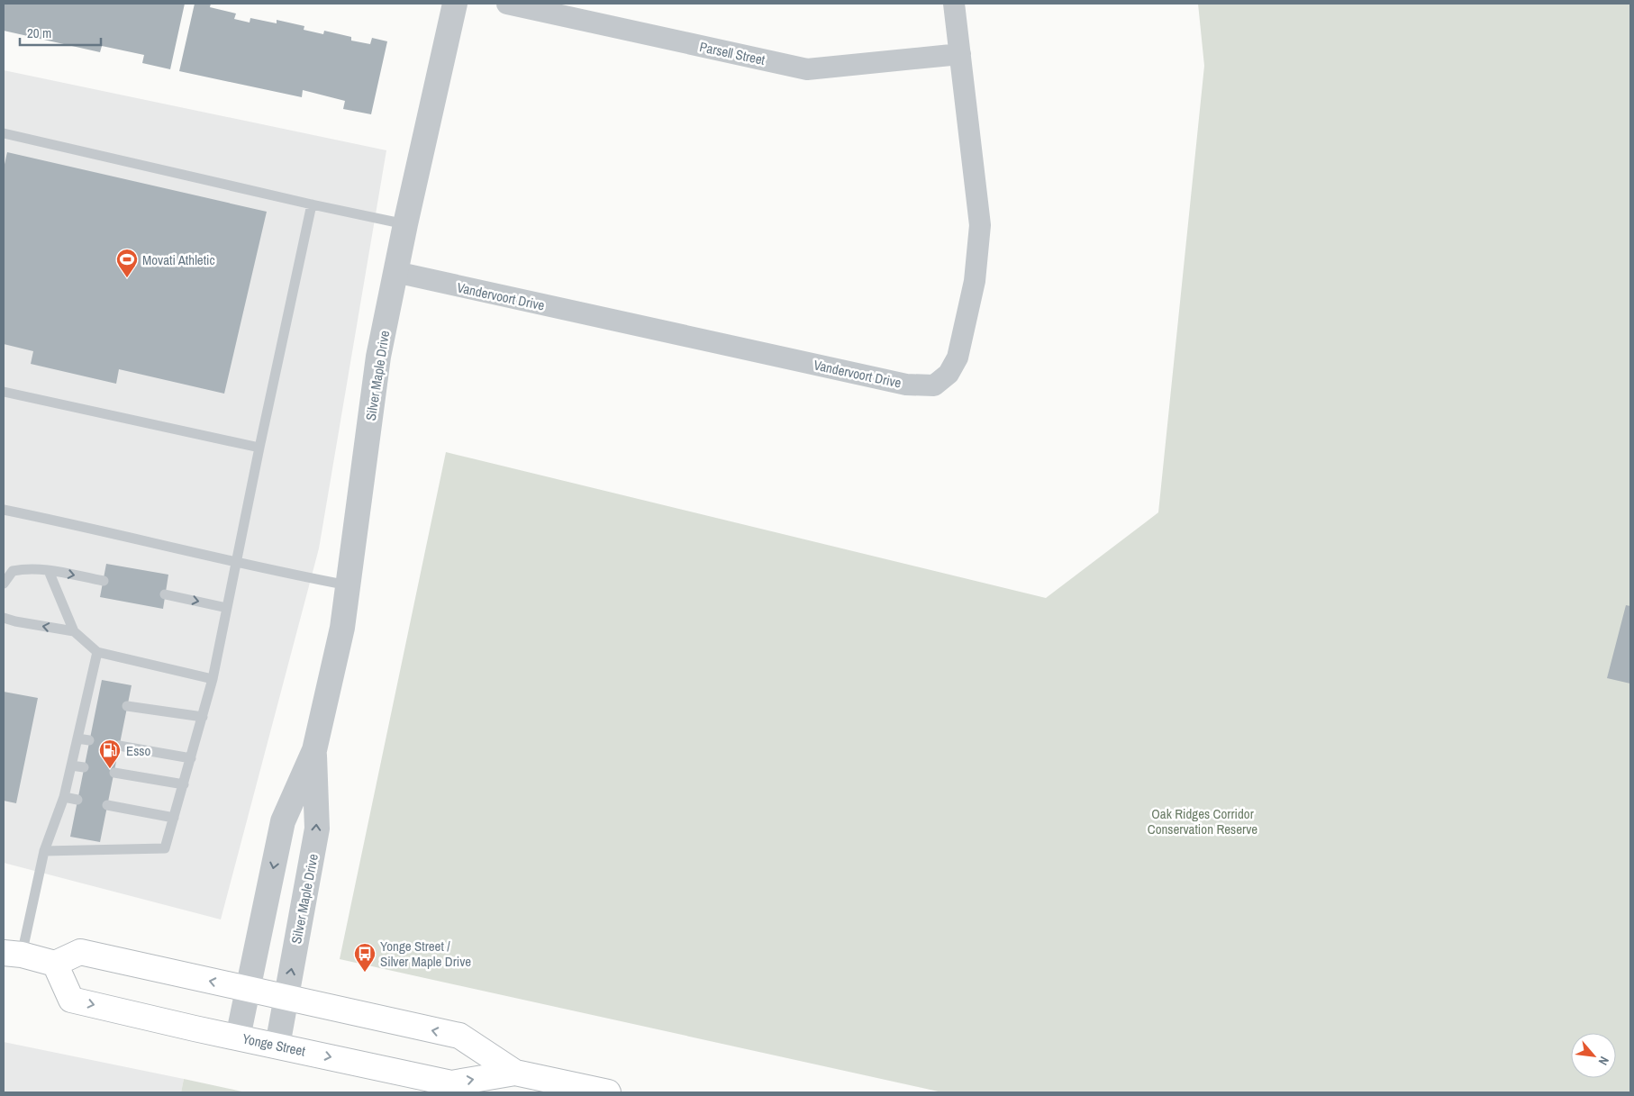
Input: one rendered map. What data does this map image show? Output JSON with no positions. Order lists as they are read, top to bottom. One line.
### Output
{"streets":{"main road":["Yonge Street"],"street":["Parsell Street","Vandervoort Drive","Silver Maple Drive"]},"crossings":[["Parsell Street","Vandervoort Drive"],["Vandervoort Drive","Silver Maple Drive"],["Silver Maple Drive","Yonge Street"]],"parks":["Oak Ridges Corridor Conservation Reserve"],"places":{"sports":["Movati Athletic"],"fuel station":["Esso"],"bus stop":["Yonge Street / Silver Maple Drive"]},"scale_bar":"20 m","north":"bottom right"}
